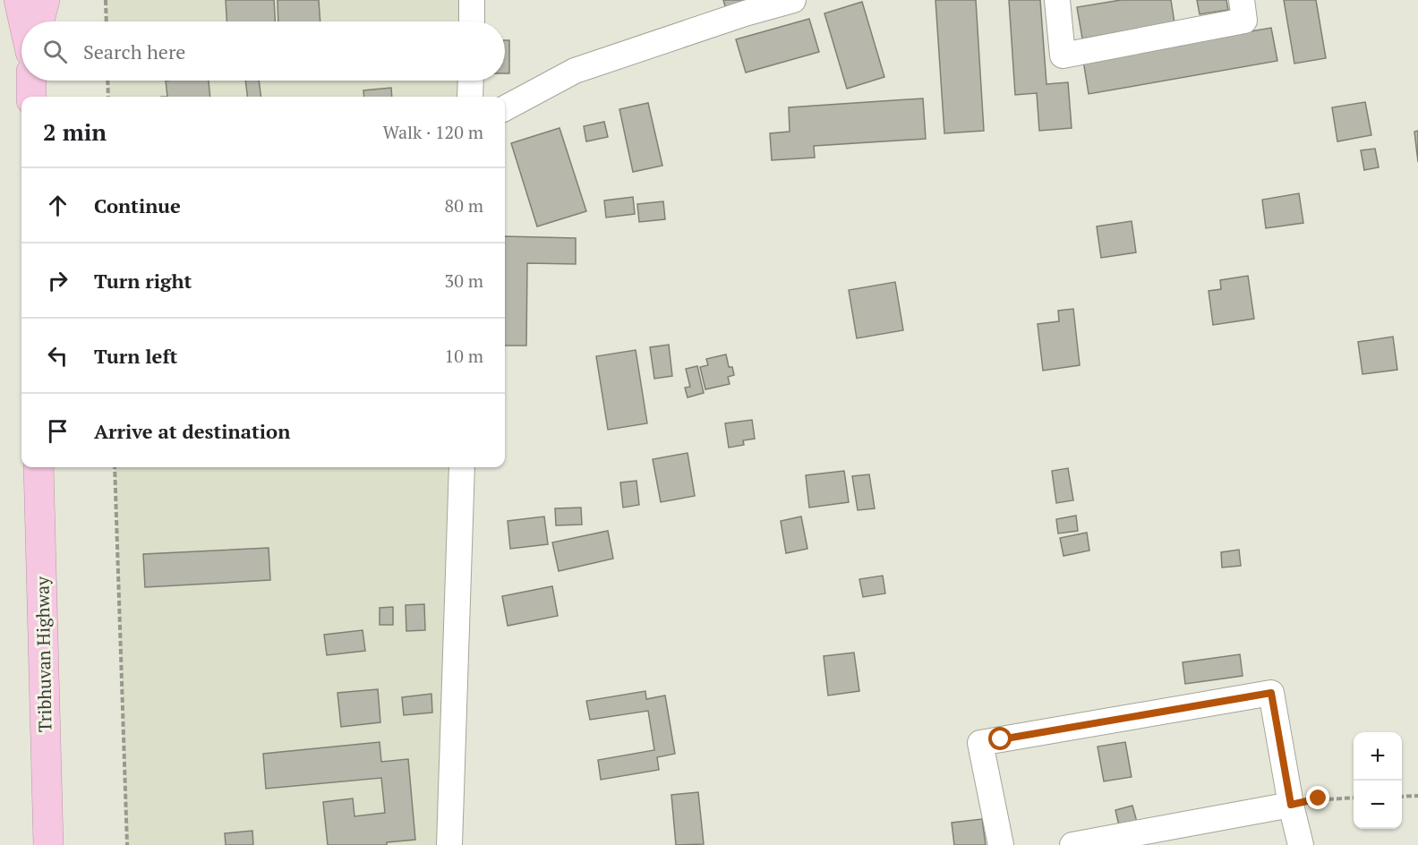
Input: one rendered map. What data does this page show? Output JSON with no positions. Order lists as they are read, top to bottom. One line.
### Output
{"streets":{"highway":["Tribhuvan Highway"]},"page":{"search":"Search here","heading":["2 min","Walk · 120 m"],"list":[["Continue","80 m"],["Turn right","30 m"],["Turn left","10 m"],"Arrive at destination"],"map_buttons":["+","−"]}}
